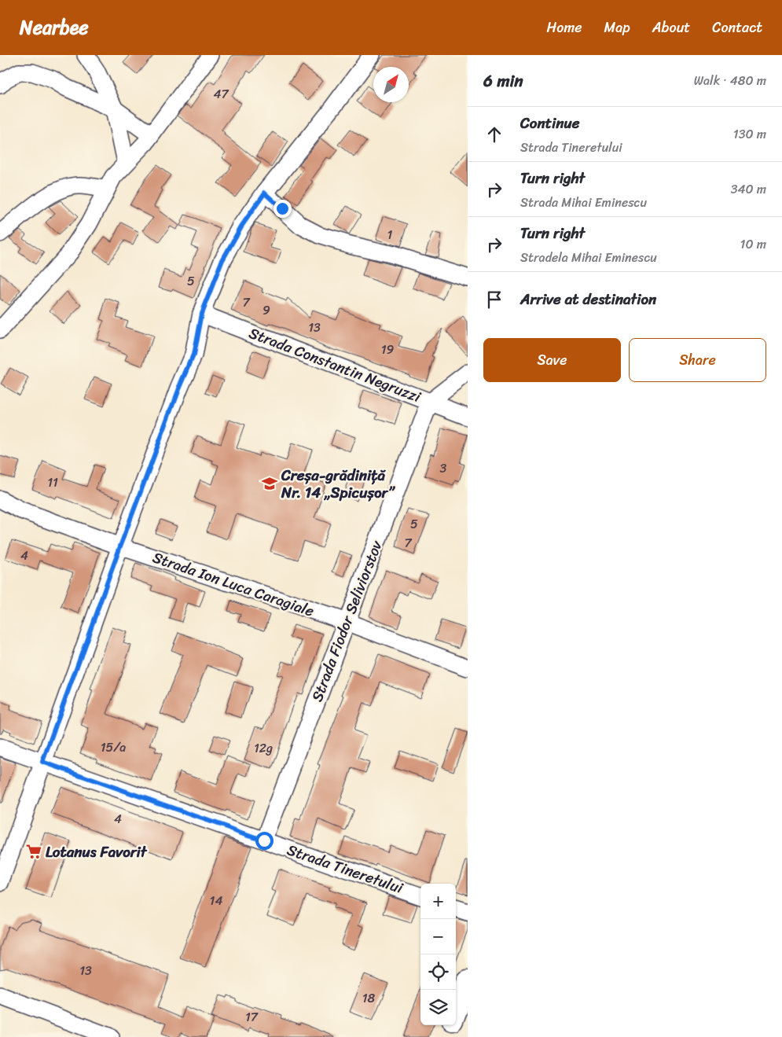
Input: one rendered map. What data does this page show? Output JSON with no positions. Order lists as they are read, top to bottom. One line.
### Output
{"streets":{"street":["Strada Constantin Negruzzi","Strada Ion Luca Caragiale","Strada Fiodor Seliviorstov","Strada Tineretului"]},"crossings":[["Strada Constantin Negruzzi","Strada Fiodor Seliviorstov"],["Strada Ion Luca Caragiale","Strada Fiodor Seliviorstov"],["Strada Fiodor Seliviorstov","Strada Tineretului"]],"places":{"school or university":["Creșa-grădiniță Nr. 14 „Spicușor”"],"supermarket":["Lotanus Favorit"]},"house_numbers":["47","1","5","7","9","13","19","3","11","5","7","4","15/a","12g","4","14","13","18","17"],"north":"top right","page":{"header":"Nearbee","nav":["Home","Map","About","Contact"],"heading":["6 min","Walk · 480 m"],"list":[["Continue","Strada Tineretului","130 m"],["Turn right","Strada Mihai Eminescu","340 m"],["Turn right","Stradela Mihai Eminescu","10 m"],"Arrive at destination"],"buttons":["Save","Share"],"map_buttons":["+","−"]}}
